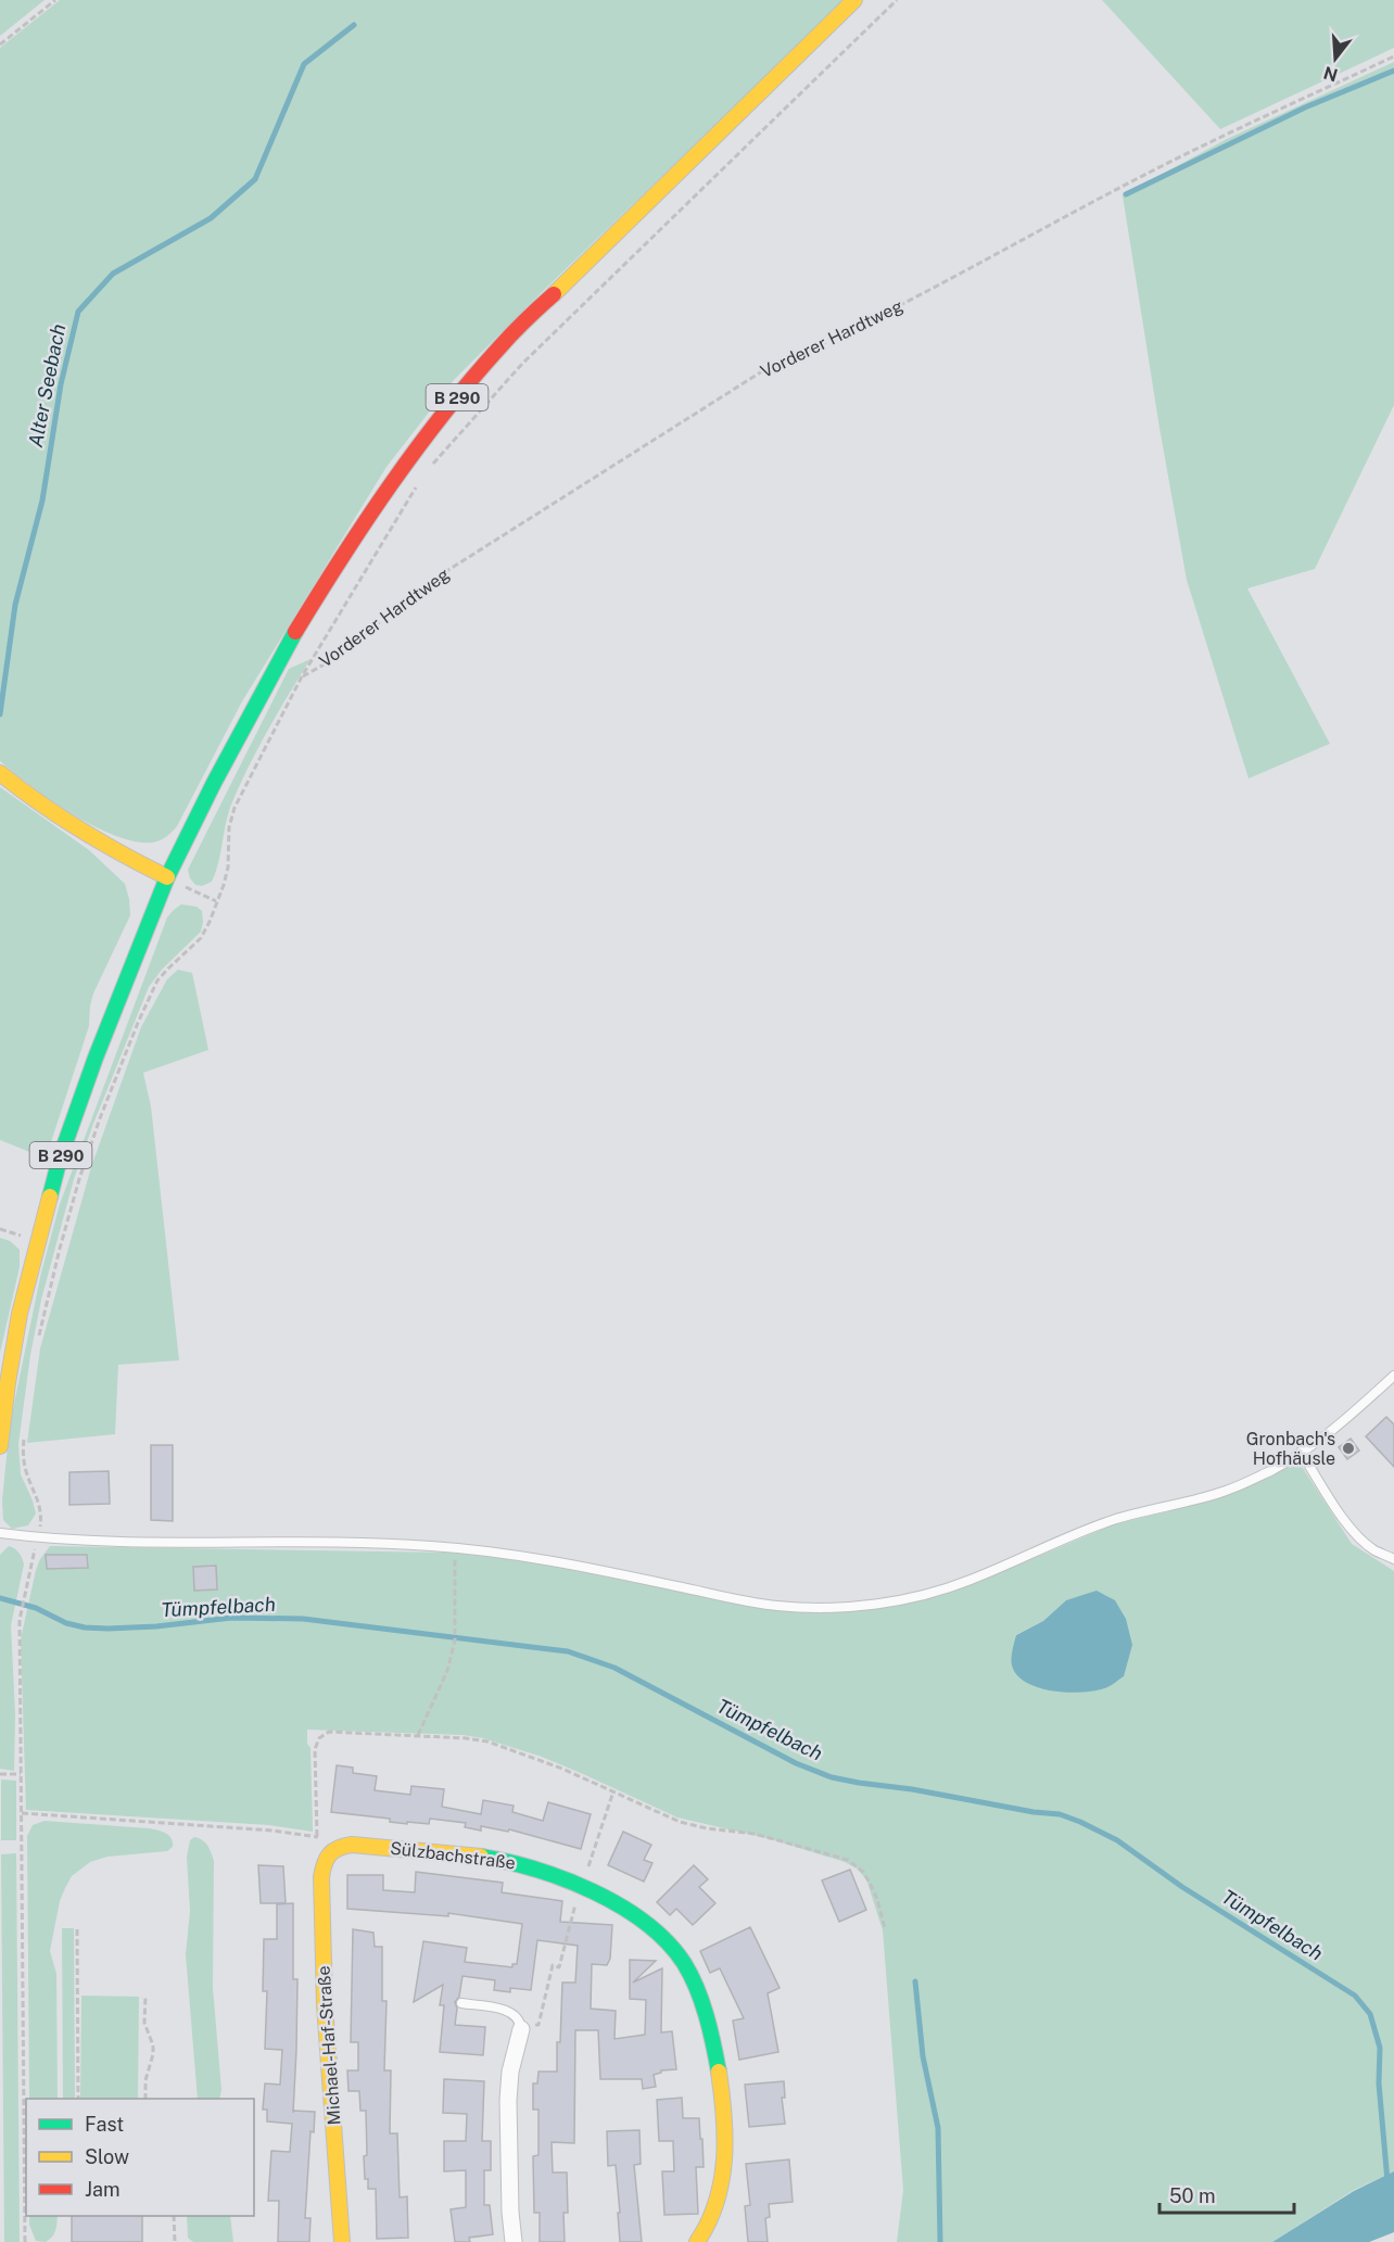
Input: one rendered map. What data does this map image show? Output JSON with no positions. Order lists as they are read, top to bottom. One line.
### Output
{"streets":{"main road":["B 290","Sülzbachstraße","Michael-Haf-Straße"],"path":["Vorderer Hardtweg"]},"crossings":[["Sülzbachstraße","Michael-Haf-Straße"]],"water":["Alter Seebach","Tümpfelbach"],"places":["Gronbach's Hofhäusle"],"legend":["Fast","Slow","Jam"],"scale_bar":"50 m","north":"bottom"}
